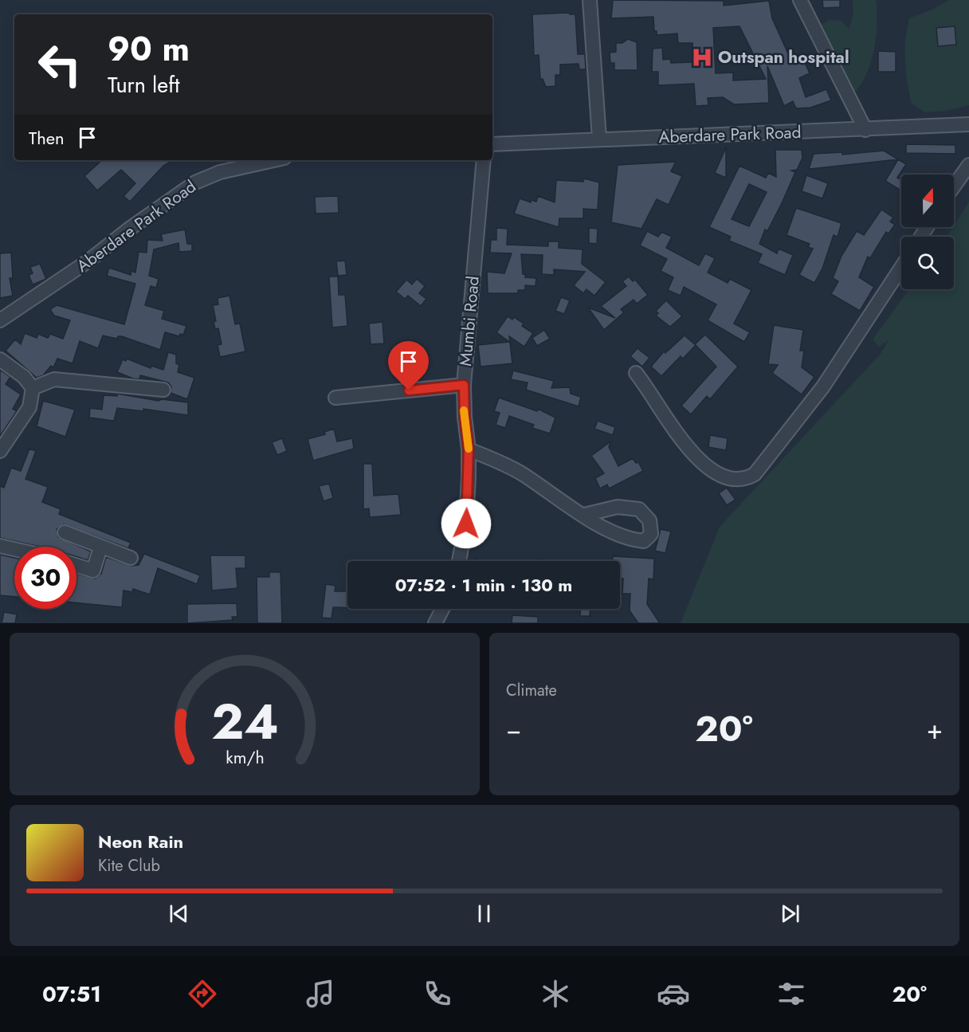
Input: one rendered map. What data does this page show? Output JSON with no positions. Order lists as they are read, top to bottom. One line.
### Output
{"streets":{"street":["Aberdare Park Road","Mumbi Road"]},"places":{"hospital":["Outspan hospital"]},"north":"top","page":{"turn":["90 m","Turn left"],"then":"Then","limit":"30","trip":"07:52 · 1 min · 130 m","tile":"Climate","heat":["−","20°","+"],"song":["Neon Rain","Kite Club"],"tabs":["07:51","20°"],"gauge":["24","km/h"]}}
